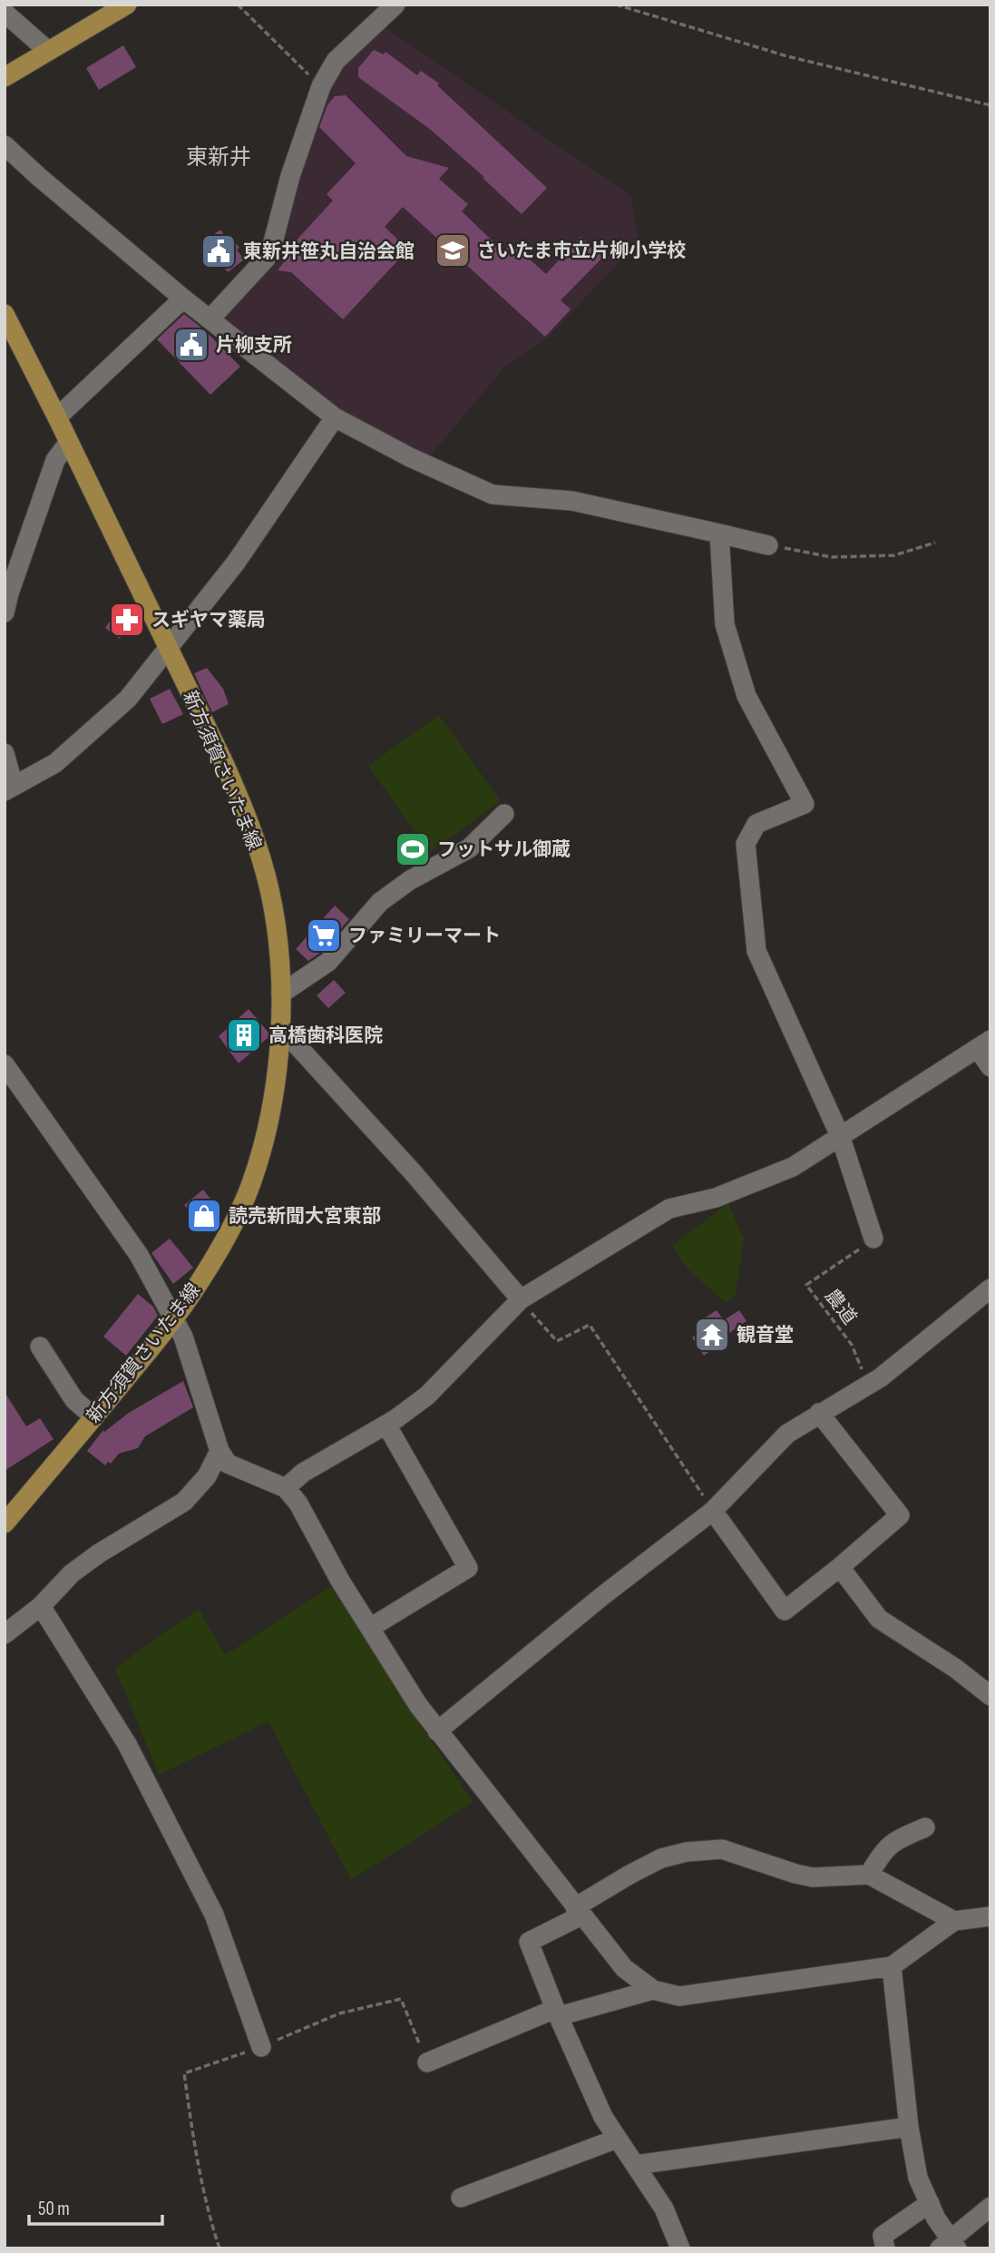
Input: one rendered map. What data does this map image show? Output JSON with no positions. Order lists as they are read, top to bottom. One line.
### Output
{"streets":{"main road":["新方須賀さいたま線"],"path":["農道"]},"districts":["東新井"],"places":{"school or university":["さいたま市立片柳小学校"],"public building":["東新井笹丸自治会館","片柳支所"],"pharmacy":["スギヤマ薬局"],"sports":["フットサル御蔵"],"supermarket":["ファミリーマート"],"building":["高橋歯科医院"],"shop":["読売新聞大宮東部"],"temple":["観音堂"]},"scale_bar":"50 m"}
